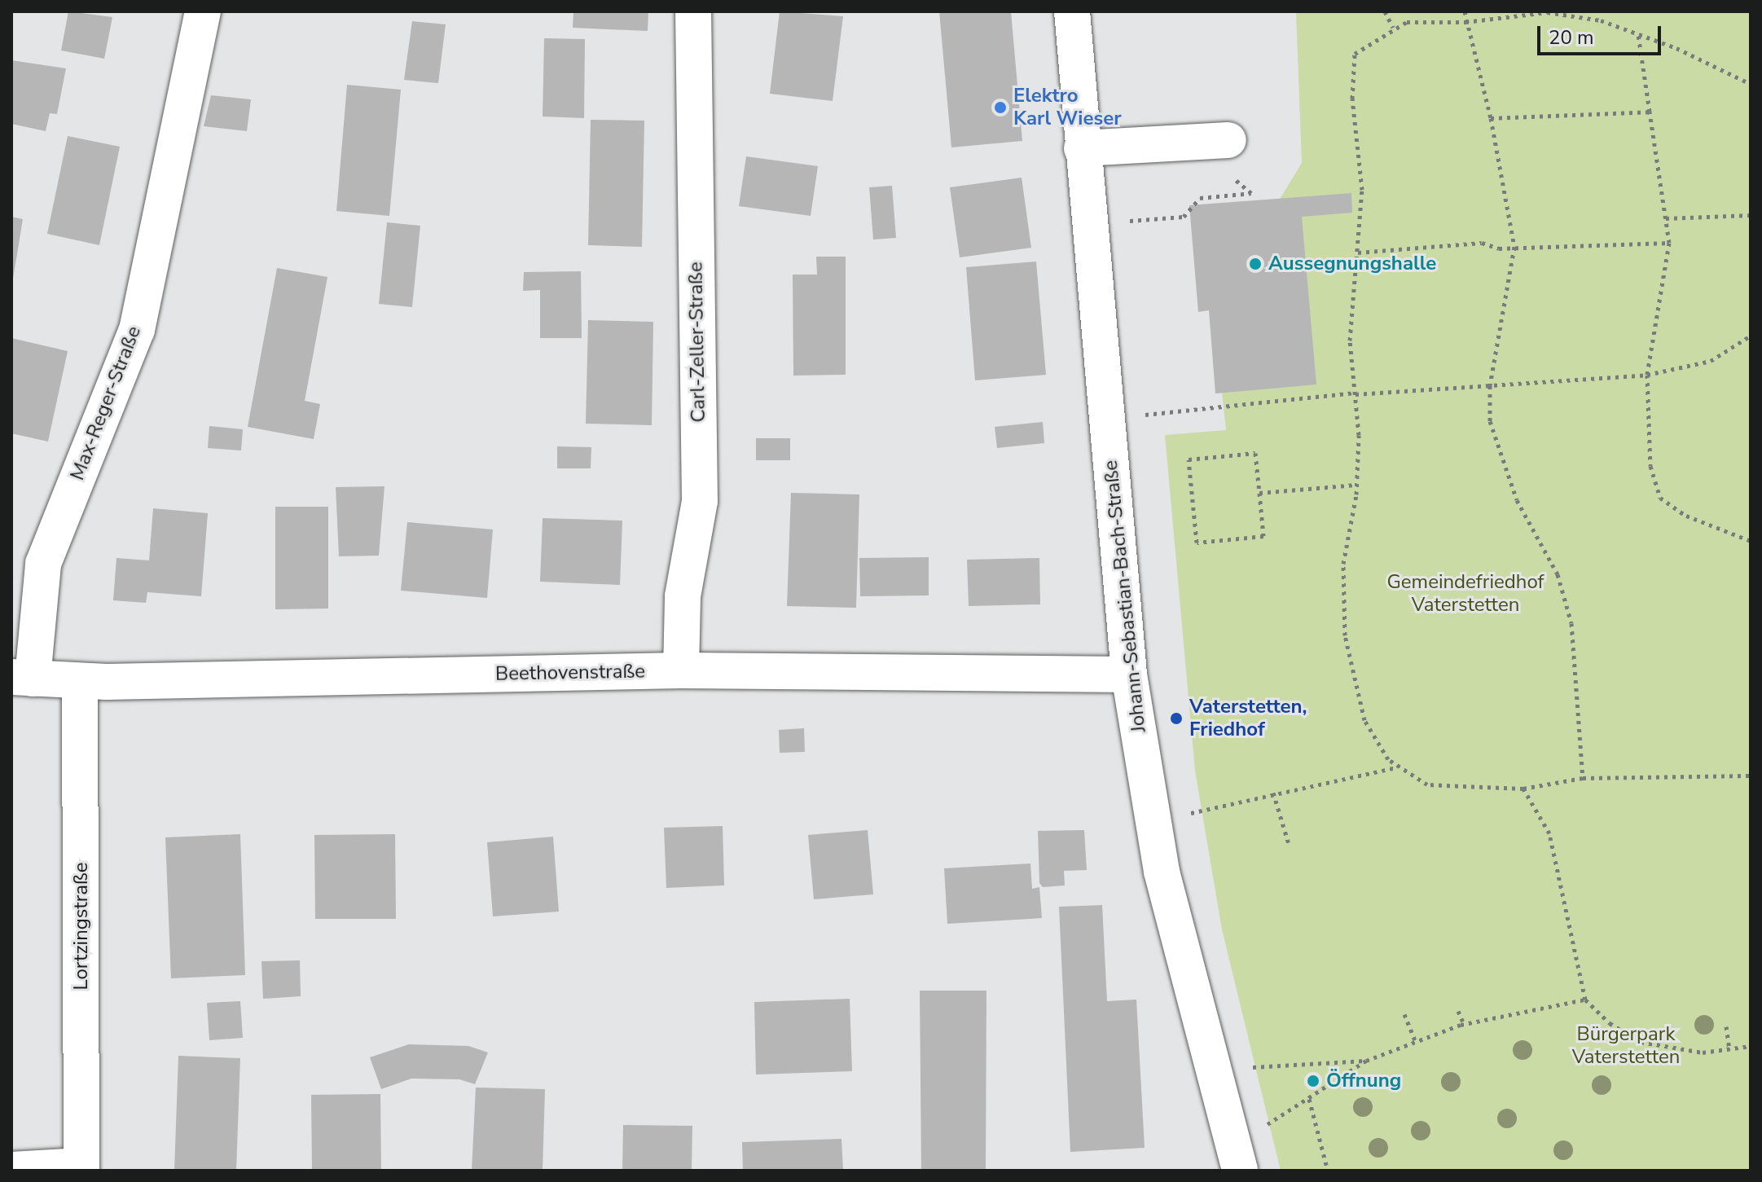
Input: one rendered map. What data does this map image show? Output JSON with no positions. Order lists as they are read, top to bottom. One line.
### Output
{"streets":{"street":["Carl-Zeller-Straße","Max-Reger-Straße","Johann-Sebastian-Bach-Straße","Beethovenstraße","Lortzingstraße"]},"crossings":[["Carl-Zeller-Straße","Beethovenstraße"],["Max-Reger-Straße","Beethovenstraße"],["Johann-Sebastian-Bach-Straße","Beethovenstraße"],["Beethovenstraße","Lortzingstraße"]],"parks":["Gemeindefriedhof Vaterstetten","Bürgerpark Vaterstetten"],"places":["Elektro Karl Wieser","Aussegnungshalle","Vaterstetten, Friedhof","Öffnung"],"scale_bar":"20 m"}
